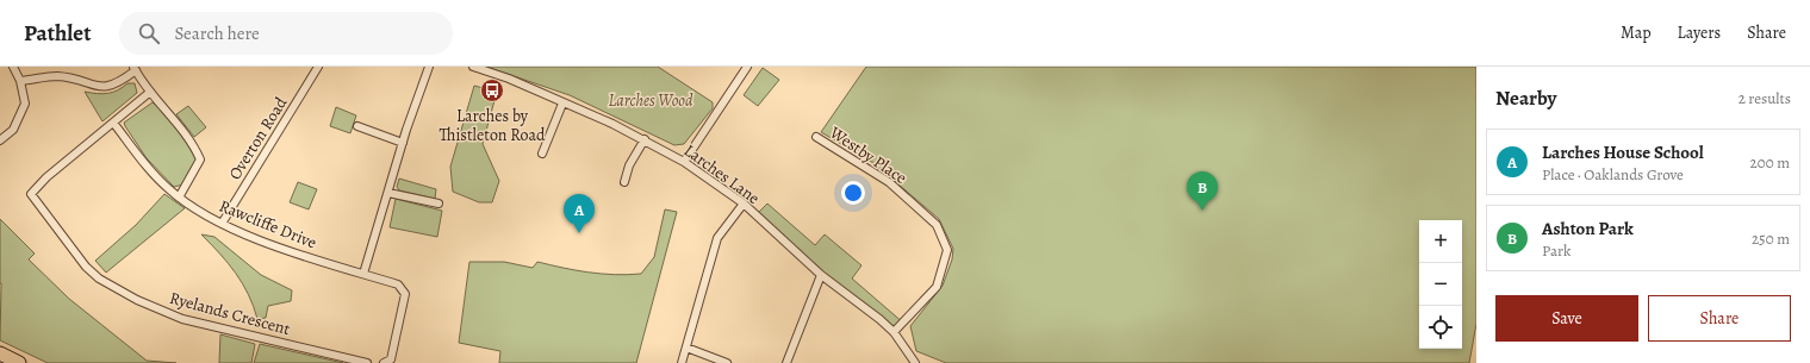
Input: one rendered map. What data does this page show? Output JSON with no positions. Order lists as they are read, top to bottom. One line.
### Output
{"streets":{"street":["Overton Road","Westby Place","Larches Lane","Rawcliffe Drive","Ryelands Crescent"]},"crossings":[["Overton Road","Rawcliffe Drive"],["Westby Place","Larches Lane"],["Rawcliffe Drive","Ryelands Crescent"]],"parks":["Larches Wood"],"places":{"bus stop":["Larches by Thistleton Road"]},"page":{"header":"Pathlet","search":"Search here","nav":["Map","Layers","Share"],"heading":["Nearby","2 results"],"list":[{"mark":"A","name":"Larches House School","note":"Place · Oaklands Grove","value":"200 m"},{"mark":"B","name":"Ashton Park","note":"Park","value":"250 m"}],"pins":["B","A"],"map_buttons":["+","−"],"buttons":["Save","Share"]}}
